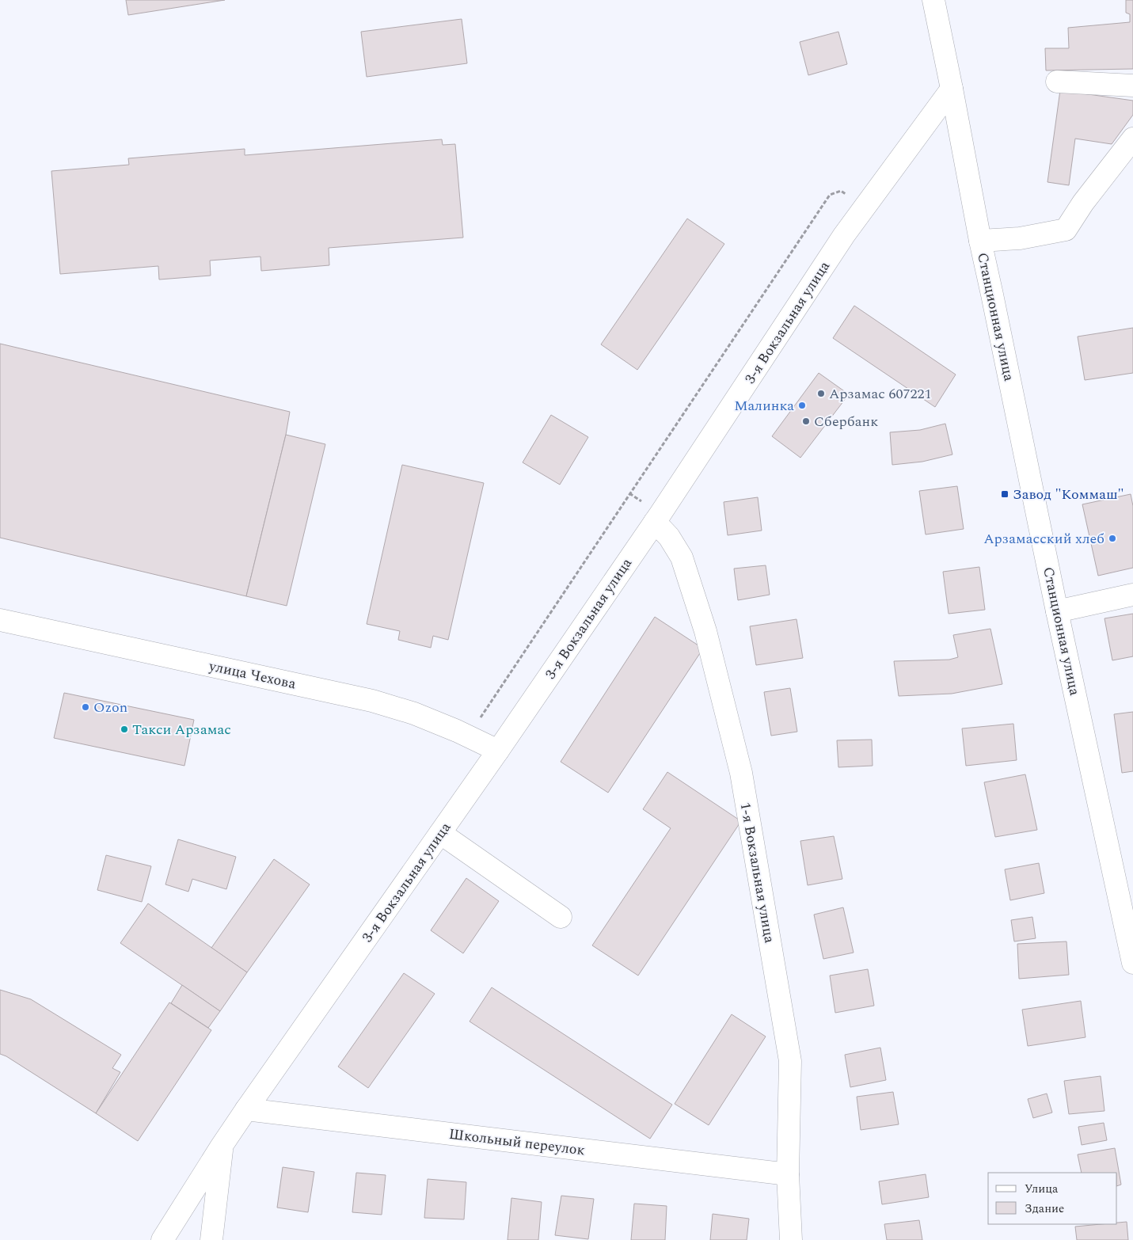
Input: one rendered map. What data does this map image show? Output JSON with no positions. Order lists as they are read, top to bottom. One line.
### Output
{"streets":{"street":["Станционная улица","3-я Вокзальная улица","улица Чехова","1-я Вокзальная улица","Школьный переулок"]},"crossings":[["Станционная улица","3-я Вокзальная улица"],["3-я Вокзальная улица","улица Чехова"],["3-я Вокзальная улица","1-я Вокзальная улица"],["3-я Вокзальная улица","Школьный переулок"],["1-я Вокзальная улица","Школьный переулок"]],"places":{"other":["Арзамас 607221","Малинка","Сбербанк","Арзамасский хлеб","Ozon","Такси Арзамас"],"transit":["Завод \"Коммаш\""]},"legend":["Улица","Здание"]}
